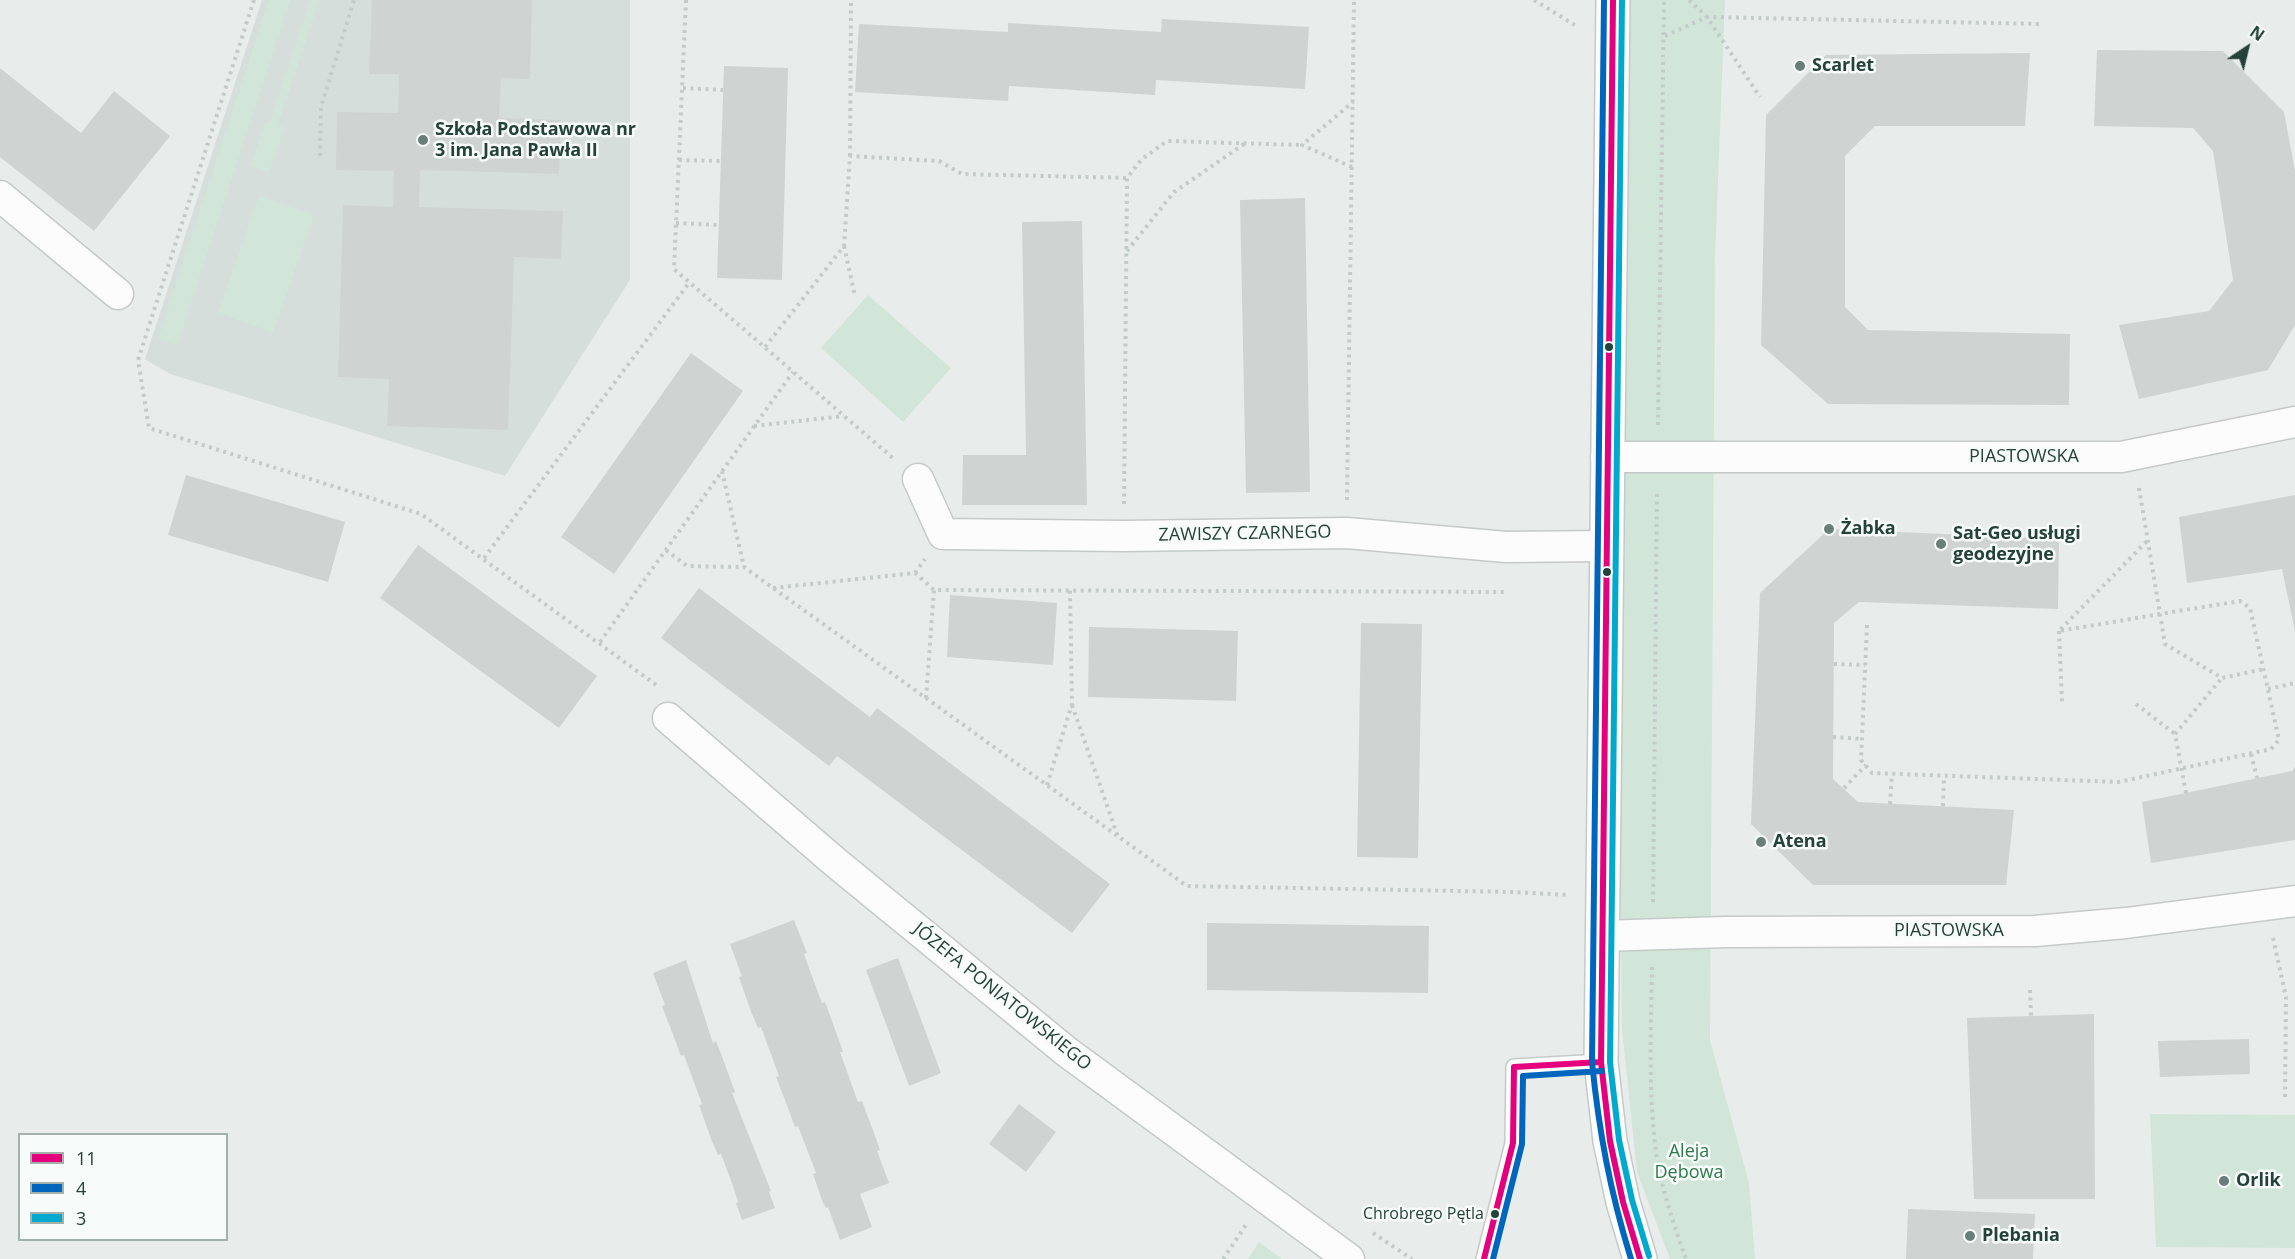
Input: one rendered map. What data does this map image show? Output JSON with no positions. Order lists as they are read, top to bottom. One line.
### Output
{"streets":{"street":["PIASTOWSKA","ZAWISZY CZARNEGO","JÓZEFA PONIATOWSKIEGO"]},"parks":["Aleja Dębowa"],"places":["Scarlet","Szkoła Podstawowa nr 3 im. Jana Pawła II","Żabka","Sat-Geo usługi geodezyjne","Atena","Orlik","Chrobrego Pętla","Plebania"],"lines":["transit line 11","transit line 4","transit line 3"],"legend":["11","4","3"],"north":"top right"}
